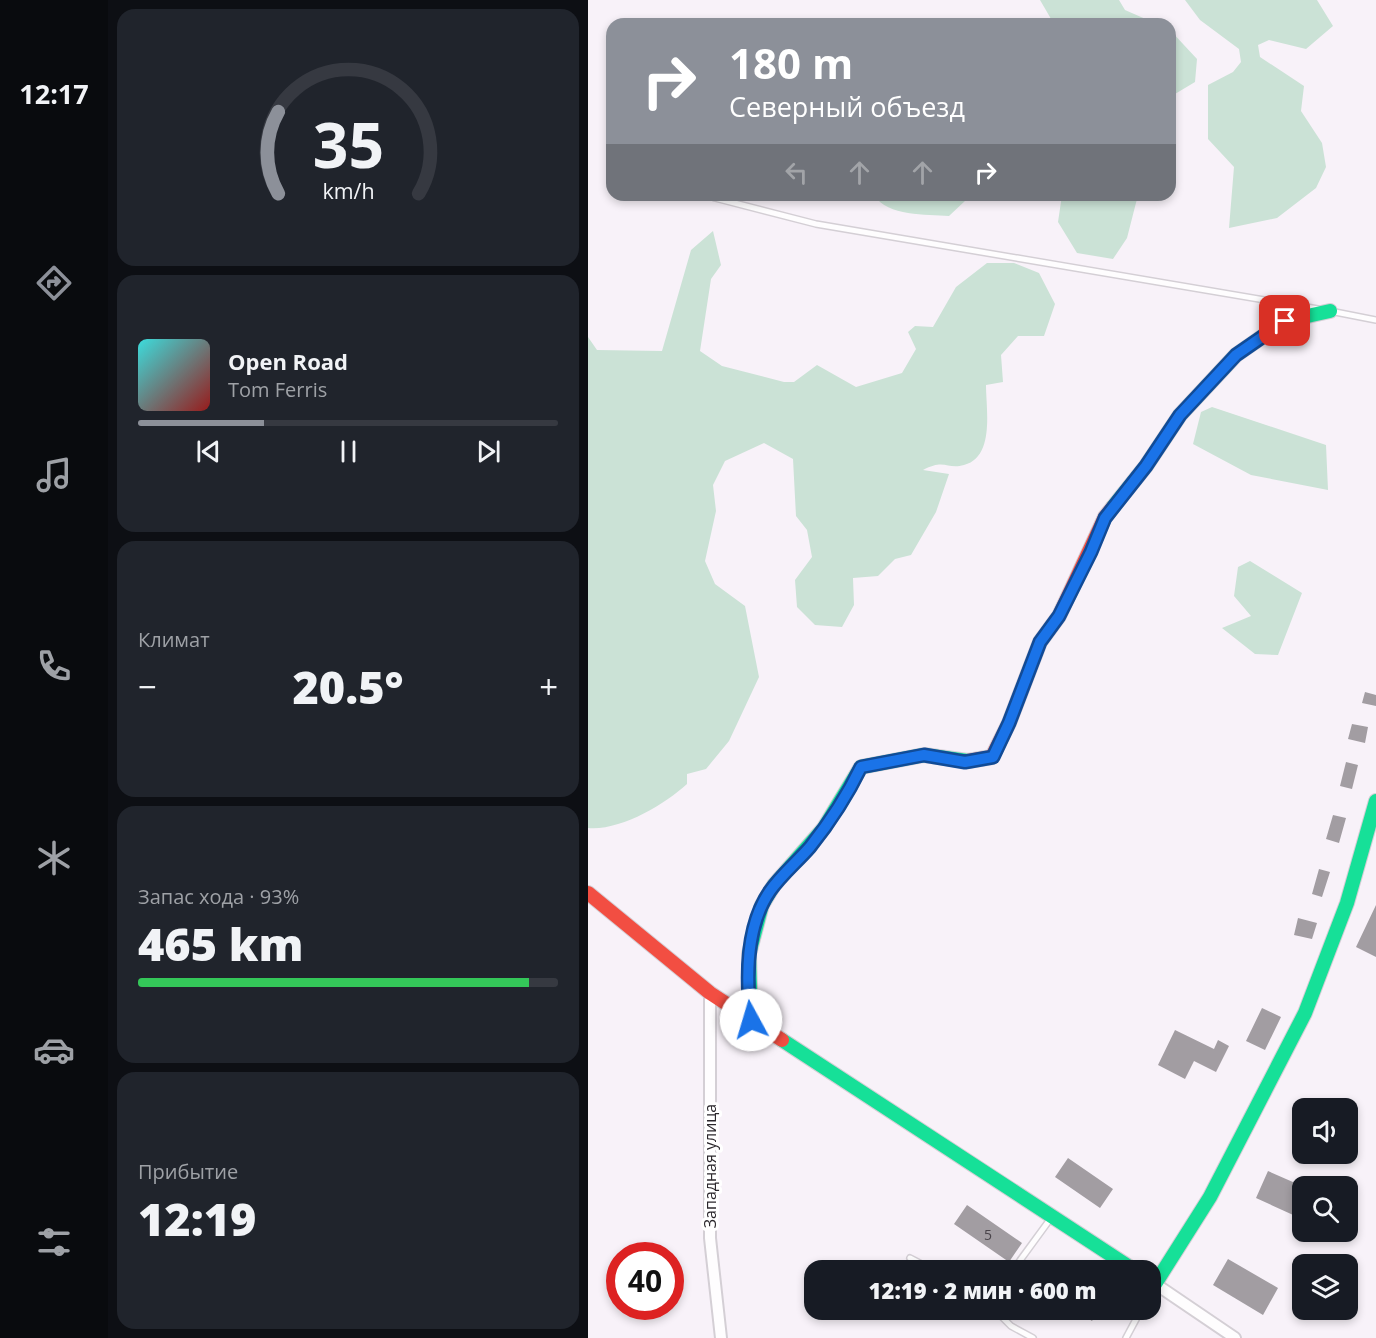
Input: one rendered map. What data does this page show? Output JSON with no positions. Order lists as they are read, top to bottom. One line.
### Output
{"streets":{"street":["Западная улица"]},"house_numbers":["5"],"page":{"tabs":"12:17","turn":["180 m","Северный объезд"],"song":["Open Road","Tom Ferris"],"tile":["Климат",["Запас хода · 93%","465 km"],["Прибытие","12:19"]],"heat":["−","20.5°","+"],"limit":"40","trip":"12:19 · 2 мин · 600 m","gauge":["35","km/h"]}}
